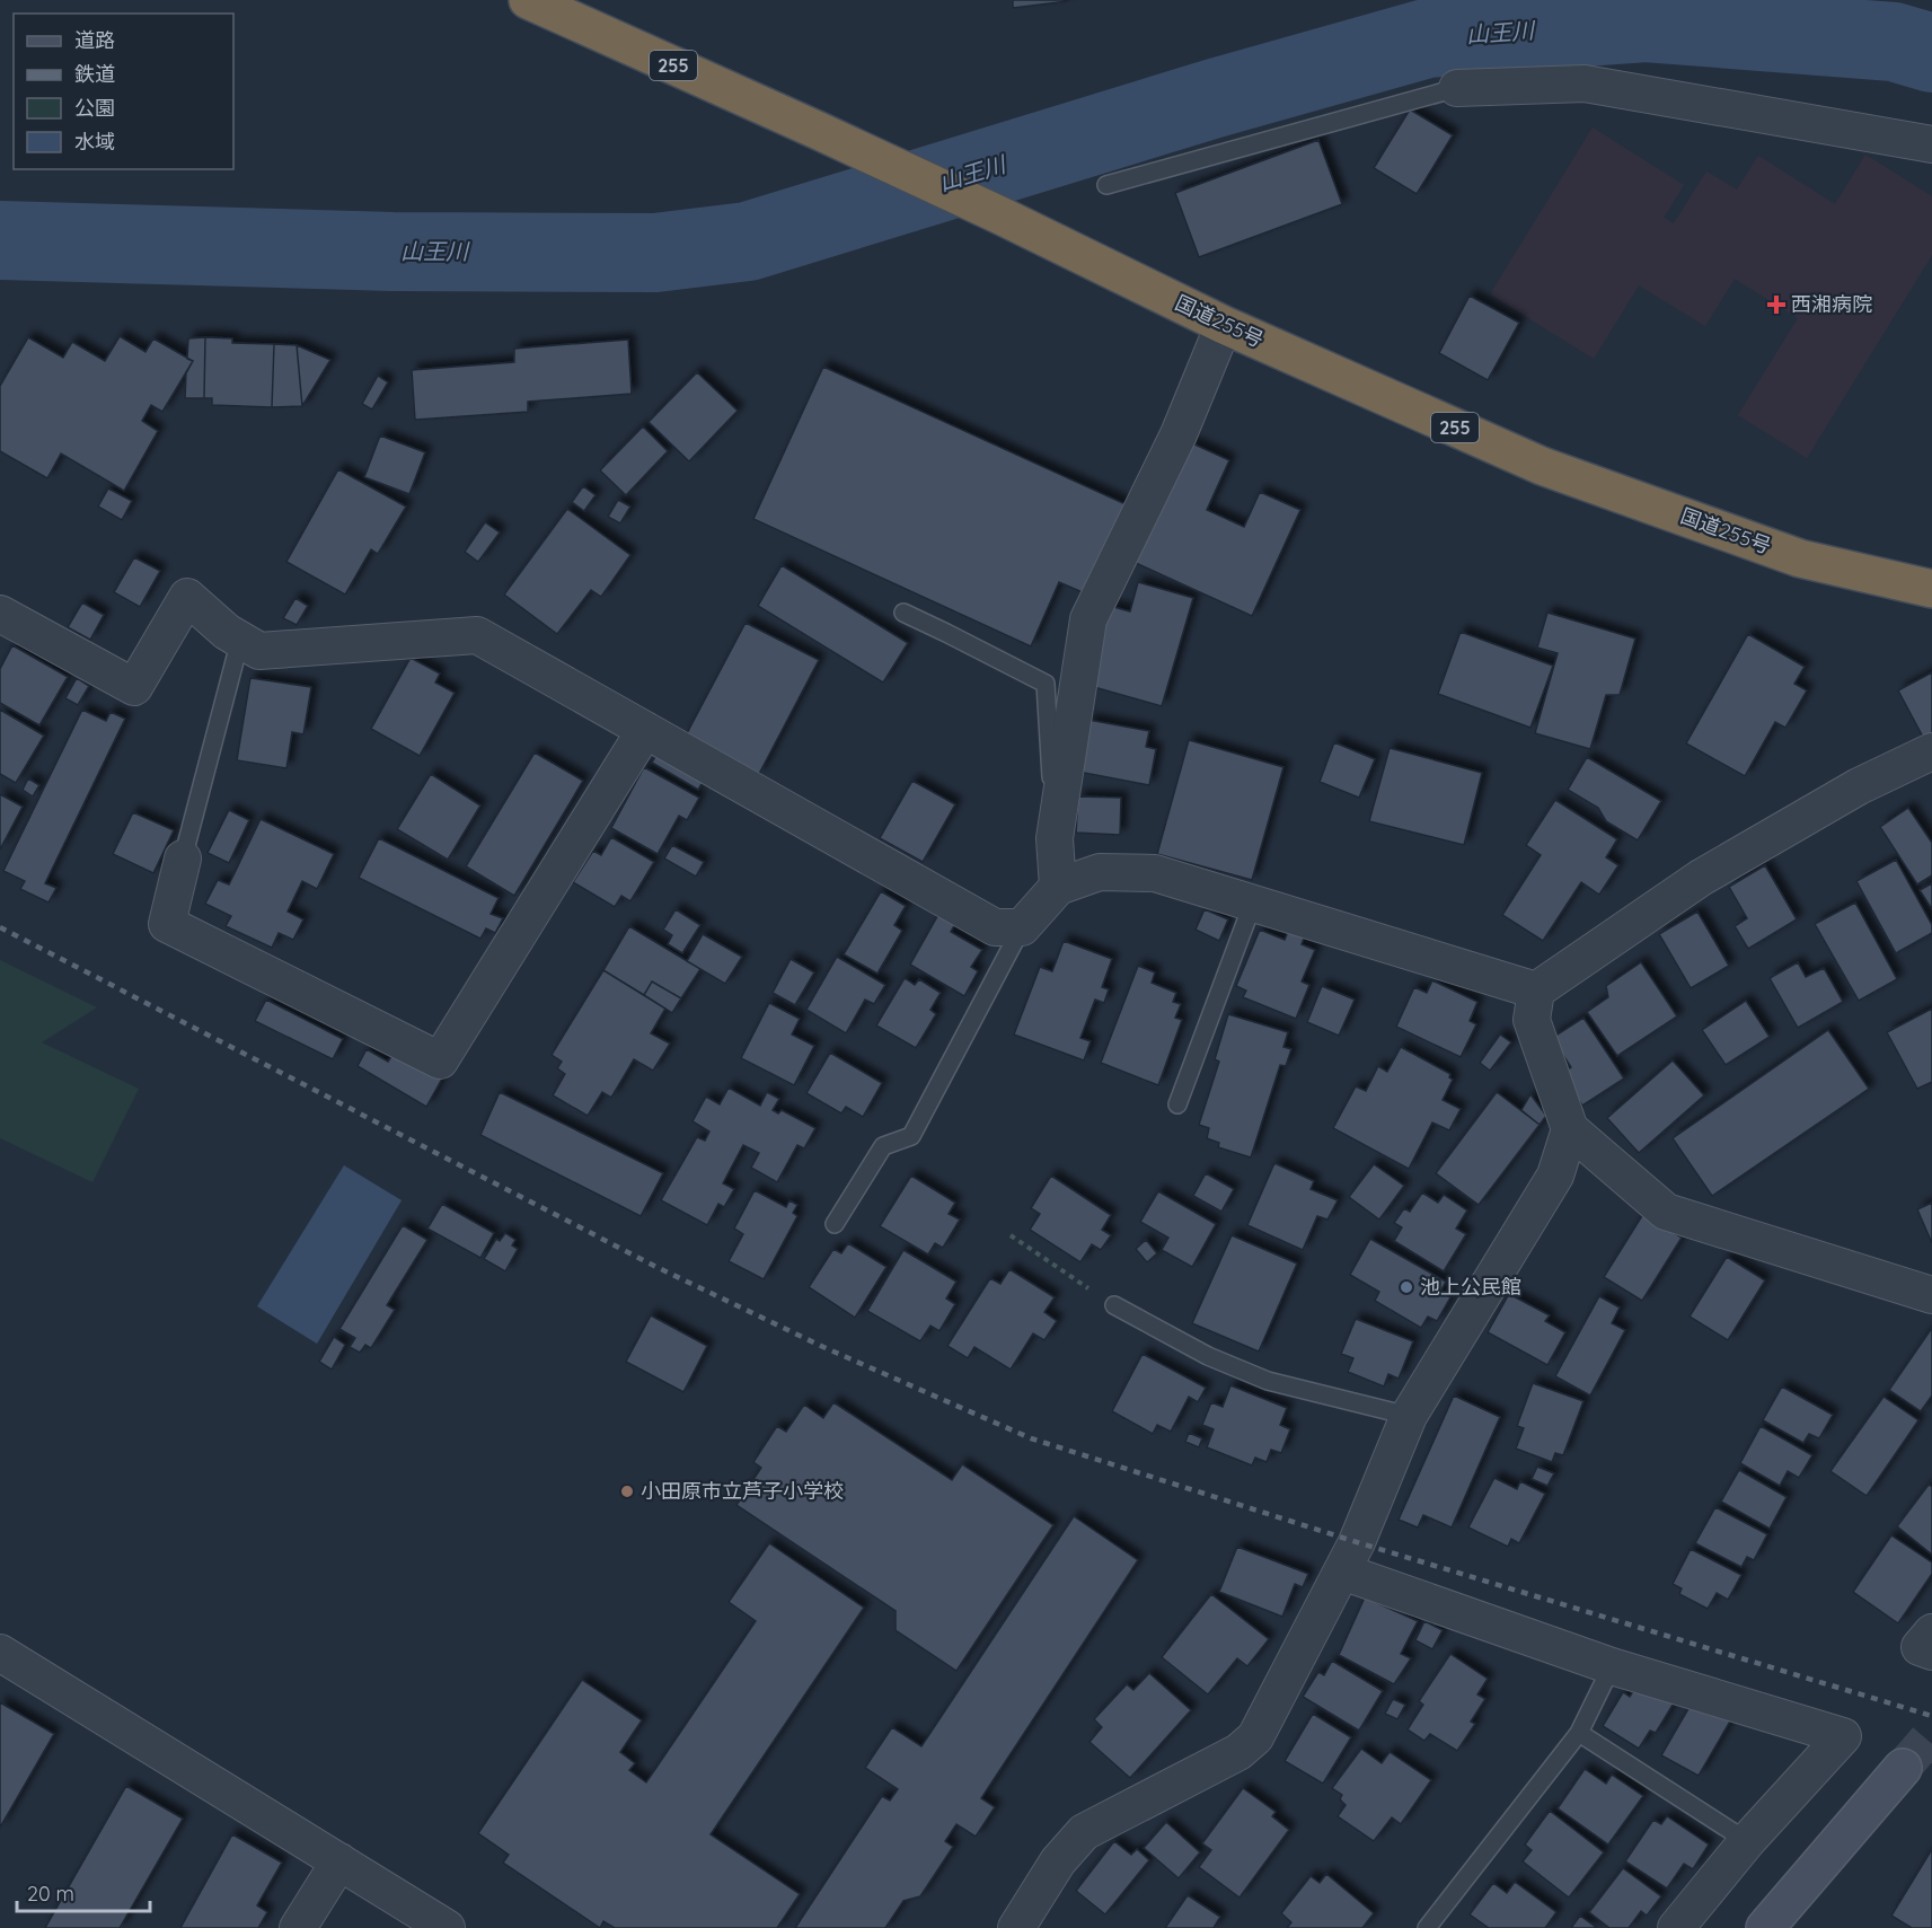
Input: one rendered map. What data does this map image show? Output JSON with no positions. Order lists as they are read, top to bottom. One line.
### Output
{"streets":{"highway":["255","国道255号"]},"water":["山王川"],"places":{"health":["西湘病院"],"other":["池上公民館","小田原市立芦子小学校"]},"legend":["道路","鉄道","公園","水域"],"scale_bar":"20 m"}
